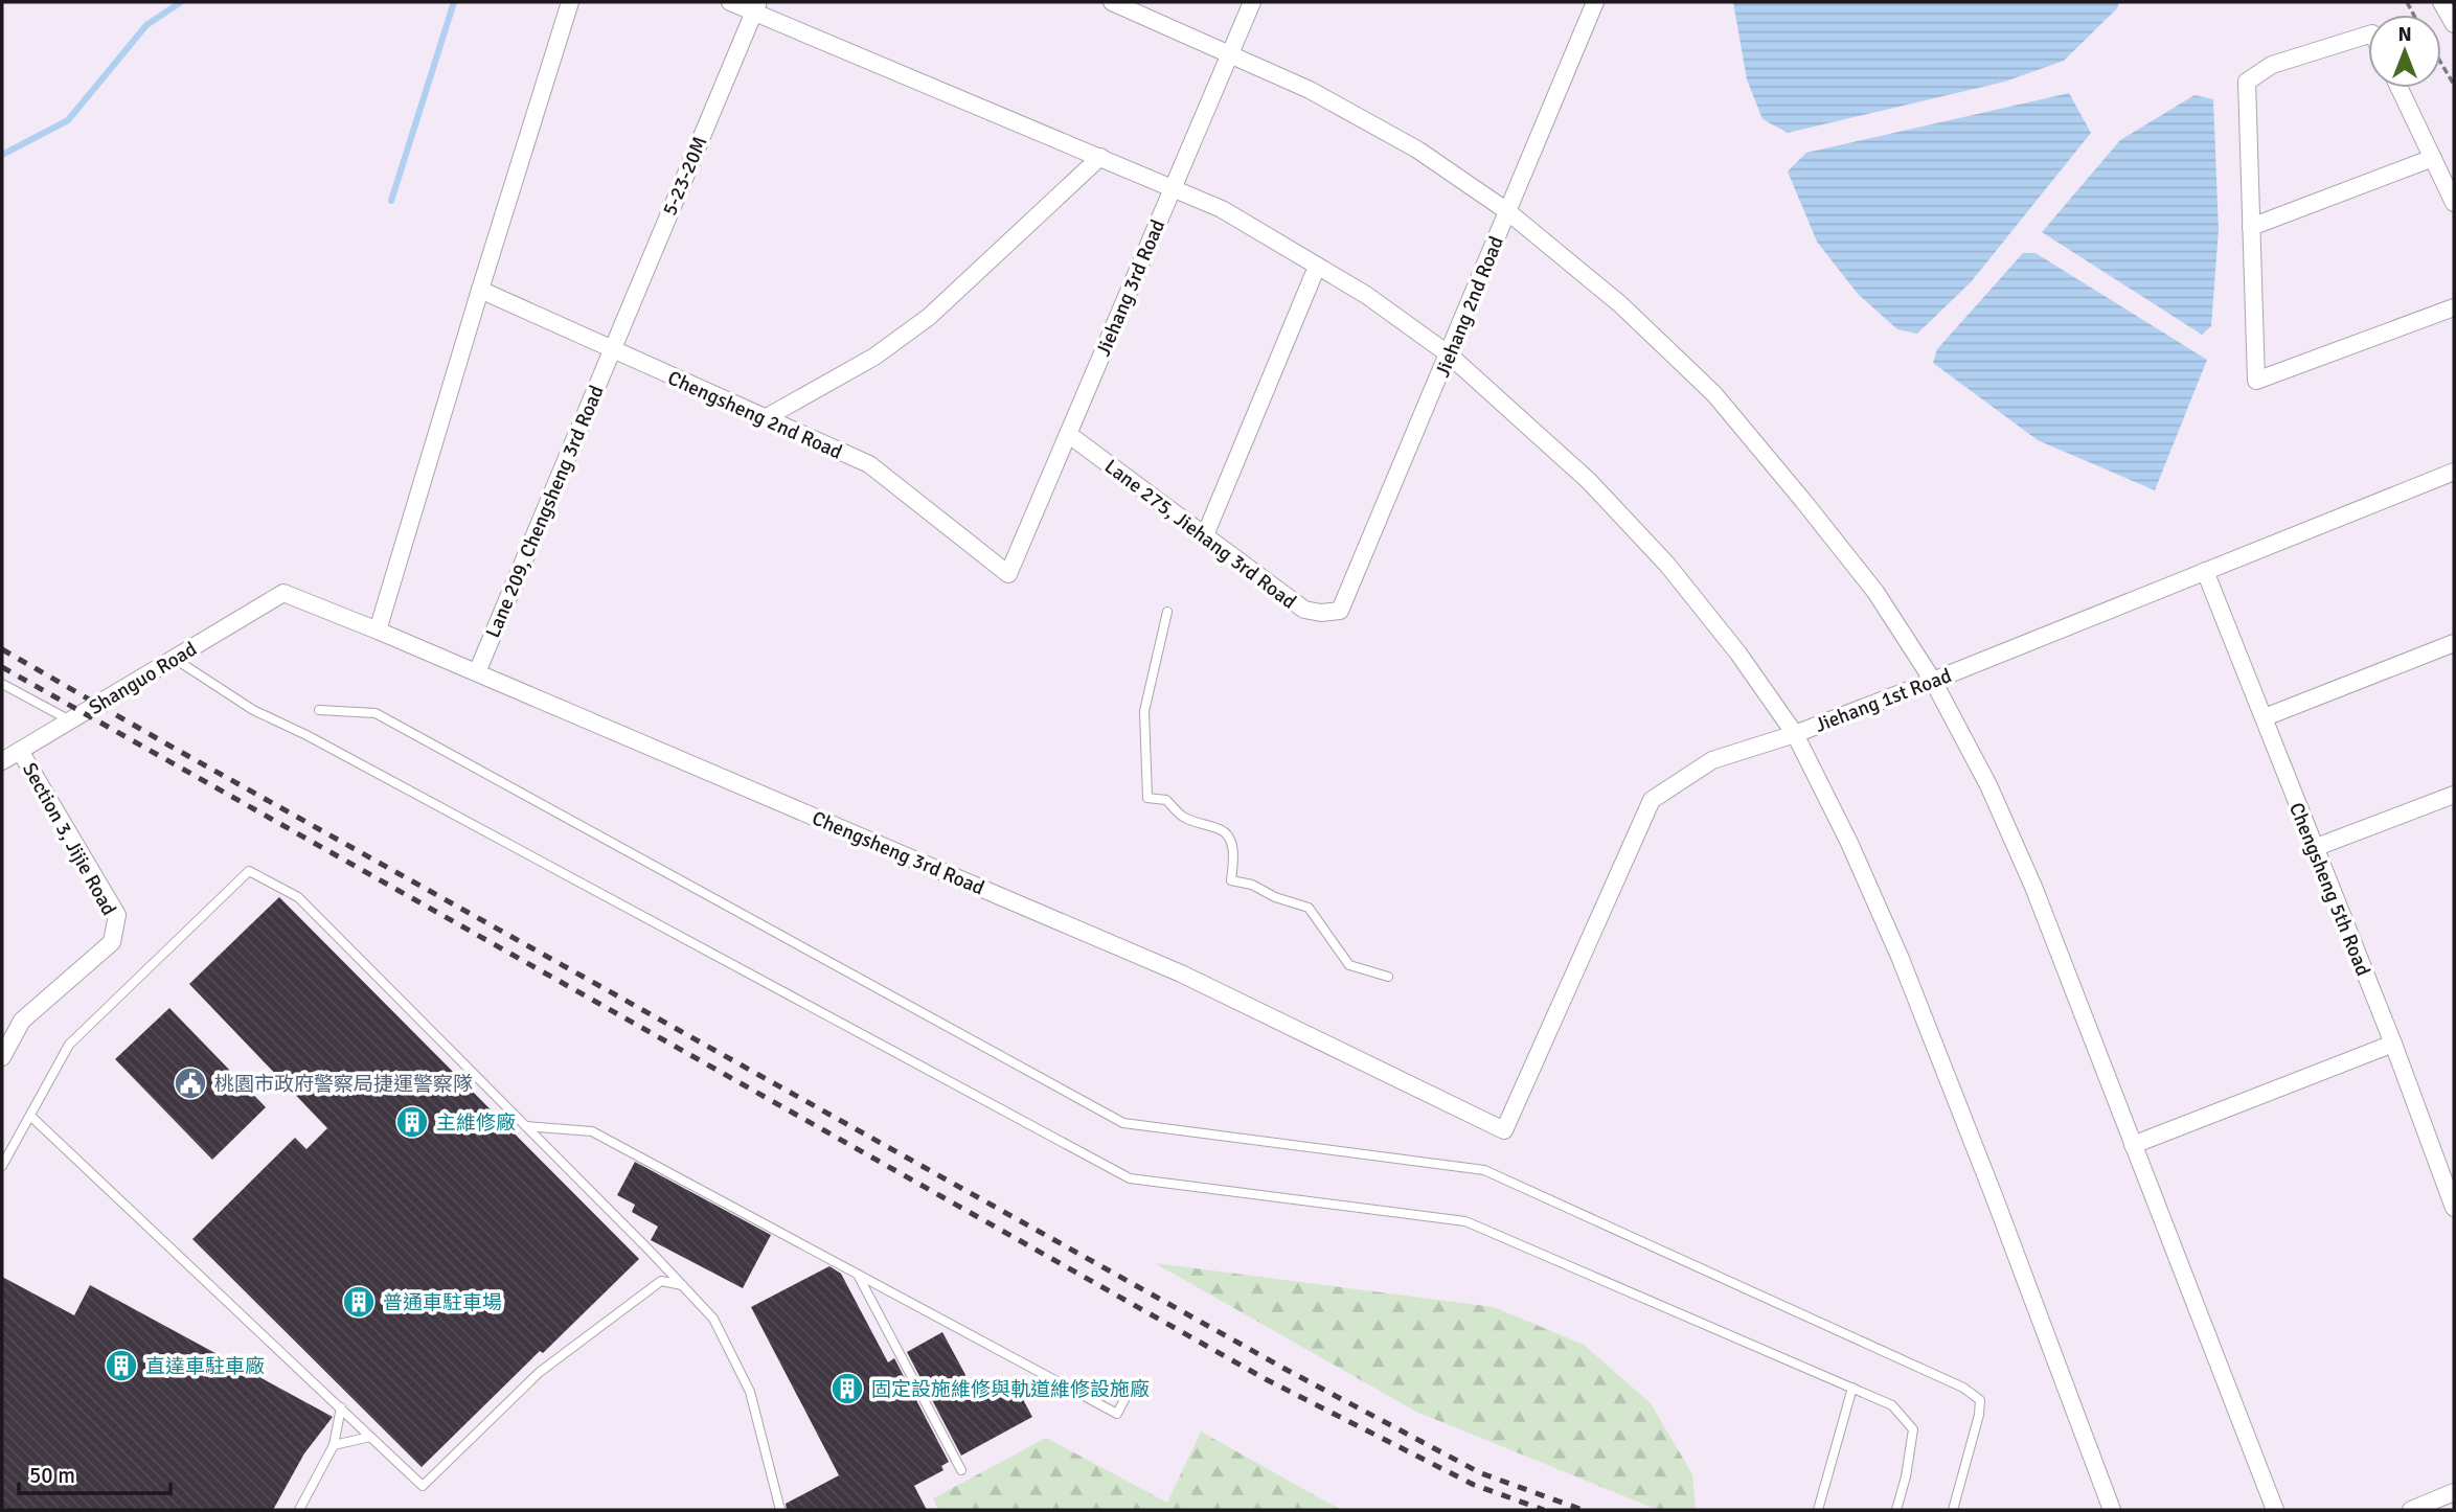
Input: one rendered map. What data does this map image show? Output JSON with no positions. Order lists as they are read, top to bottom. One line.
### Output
{"streets":{"street":["5-23-20M","Jiehang 3rd Road","Jiehang 2nd Road","Chengsheng 2nd Road","Lane 209, Chengsheng 3rd Road","Lane 275, Jiehang 3rd Road","Shanguo Road","Jiehang 1st Road","Section 3, Jijie Road","Chengsheng 3rd Road","Chengsheng 5th Road"]},"crossings":[["5-23-20M","Chengsheng 2nd Road"],["5-23-20M","Lane 209, Chengsheng 3rd Road"],["Jiehang 3rd Road","Chengsheng 2nd Road"],["Jiehang 3rd Road","Lane 275, Jiehang 3rd Road"],["Jiehang 2nd Road","Lane 275, Jiehang 3rd Road"],["Chengsheng 2nd Road","Lane 209, Chengsheng 3rd Road"],["Lane 209, Chengsheng 3rd Road","Chengsheng 3rd Road"],["Shanguo Road","Section 3, Jijie Road"],["Shanguo Road","Chengsheng 3rd Road"],["Jiehang 1st Road","Chengsheng 3rd Road"],["Jiehang 1st Road","Chengsheng 5th Road"]],"places":{"public building":["桃園市政府警察局捷運警察隊"],"building":["主維修廠","普通車駐車場","直達車駐車廠","固定設施維修與軌道維修設施廠"]},"scale_bar":"50 m","north":"top"}
